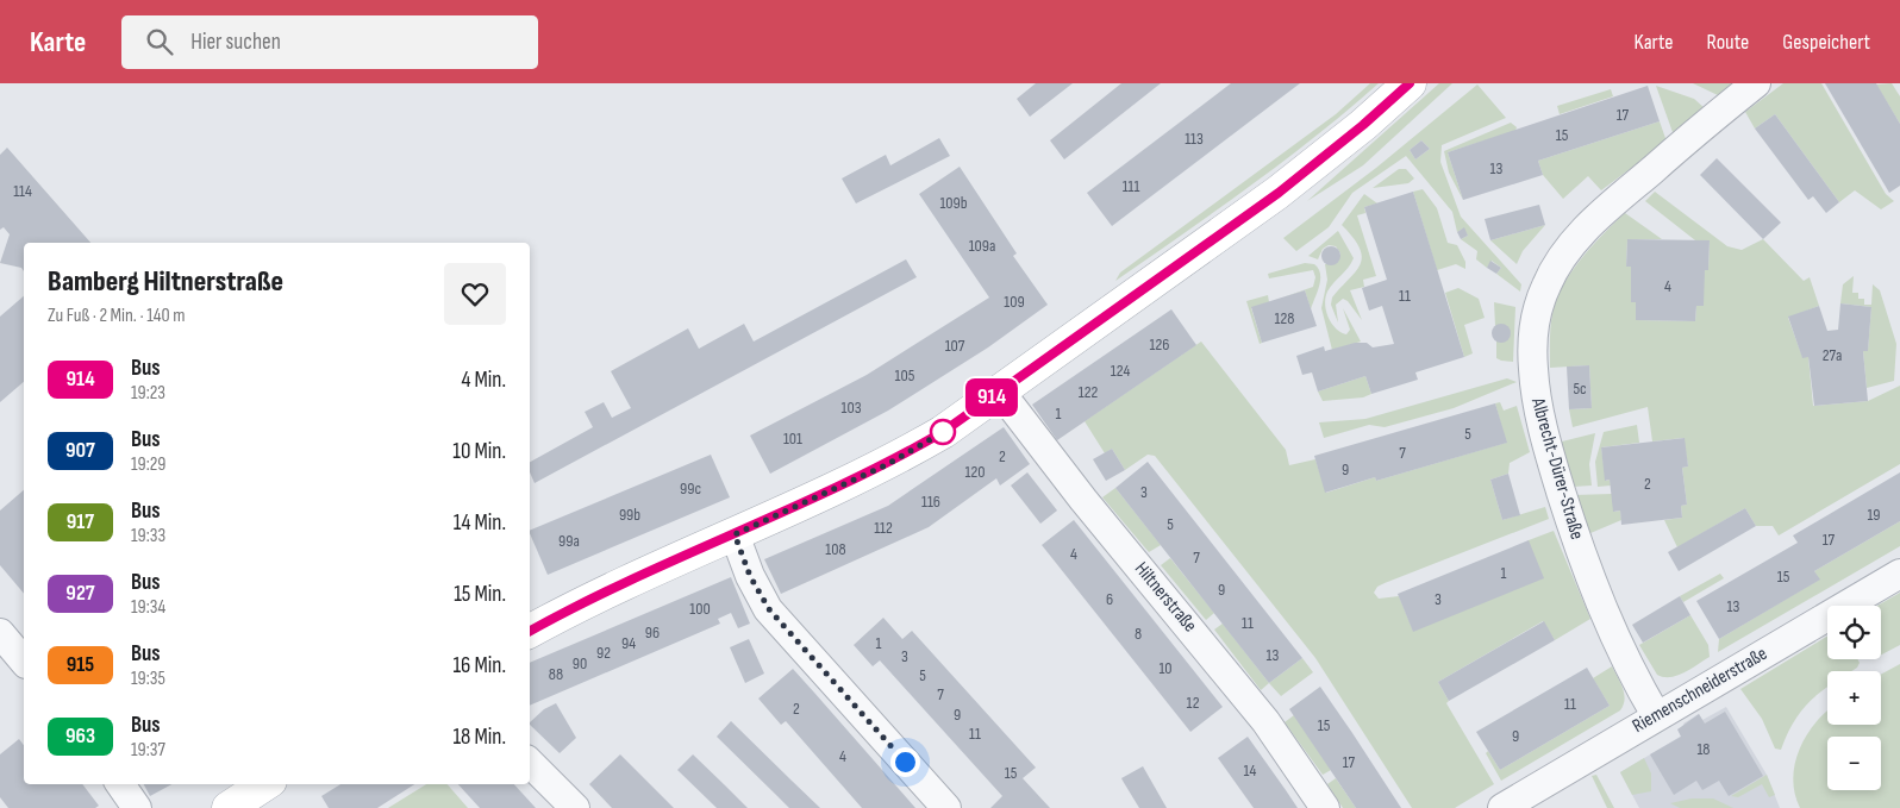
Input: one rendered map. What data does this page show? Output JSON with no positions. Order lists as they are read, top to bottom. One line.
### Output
{"streets":{"street":["Albrecht-Dürer-Straße","Hiltnerstraße","Riemenschneiderstraße"]},"crossings":[["Albrecht-Dürer-Straße","Riemenschneiderstraße"]],"lines":["bus line 914"],"house_numbers":["17","15","113","13","111","114","109b","109a","4","11","109","128","126","107","27a","124","105","5c","122","103","1","5","101","7","2","9","120","2","99c","3","116","99b","19","5","112","17","99a","108","4","7","1","15","9","6","3","13","100","11","96","8","94","1","92","13","3","90","10","88","5","7","12","11","2","9","15","11","9","18","4","17","14","15"],"page":{"header":"Karte","search":"Hier suchen","nav":["Karte","Route","Gespeichert"],"on_map":"914","heading":["Bamberg Hiltnerstraße","Zu Fuß · 2 Min. · 140 m"],"list":[{"mark":"914","name":"Bus","note":"19:23","value":"4 Min."},{"mark":"907","name":"Bus","note":"19:29","value":"10 Min."},{"mark":"917","name":"Bus","note":"19:33","value":"14 Min."},{"mark":"927","name":"Bus","note":"19:34","value":"15 Min."},{"mark":"915","name":"Bus","note":"19:35","value":"16 Min."},{"mark":"963","name":"Bus","note":"19:37","value":"18 Min."}],"map_buttons":["+","−"]}}
